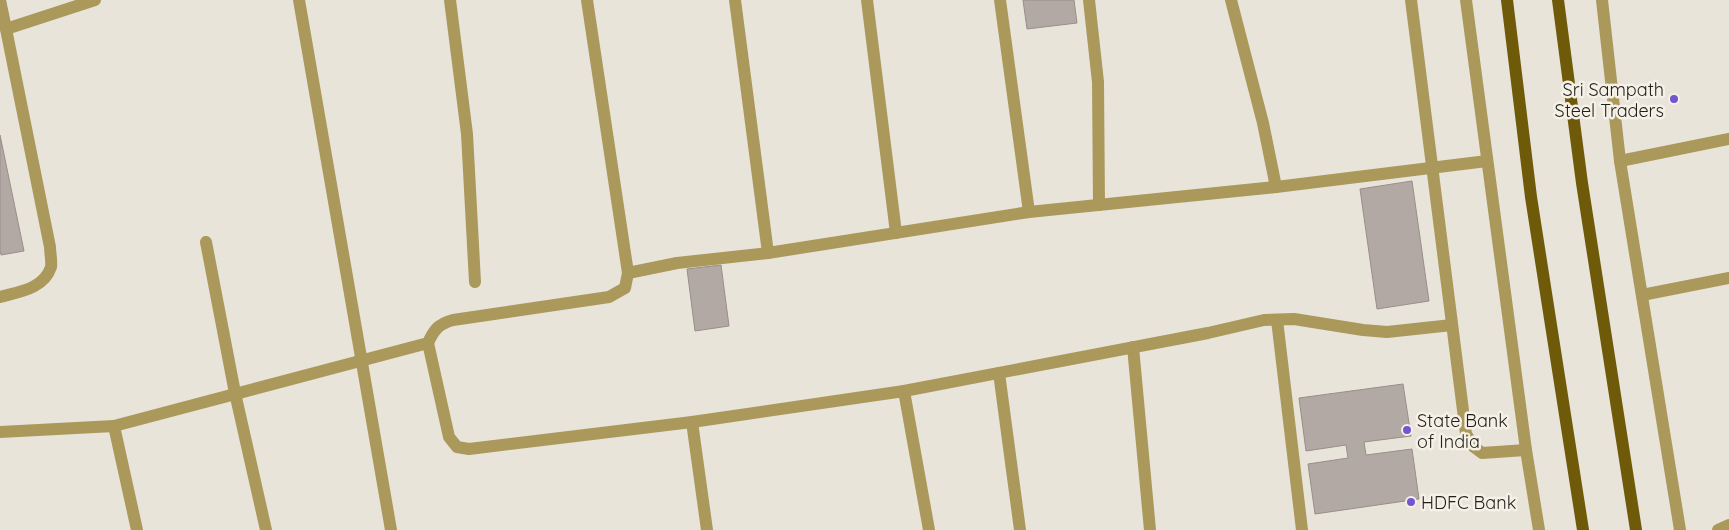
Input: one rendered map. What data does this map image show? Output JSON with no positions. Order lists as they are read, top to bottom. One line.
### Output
{"places":["Sri Sampath Steel Traders","State Bank of India","HDFC Bank"]}
